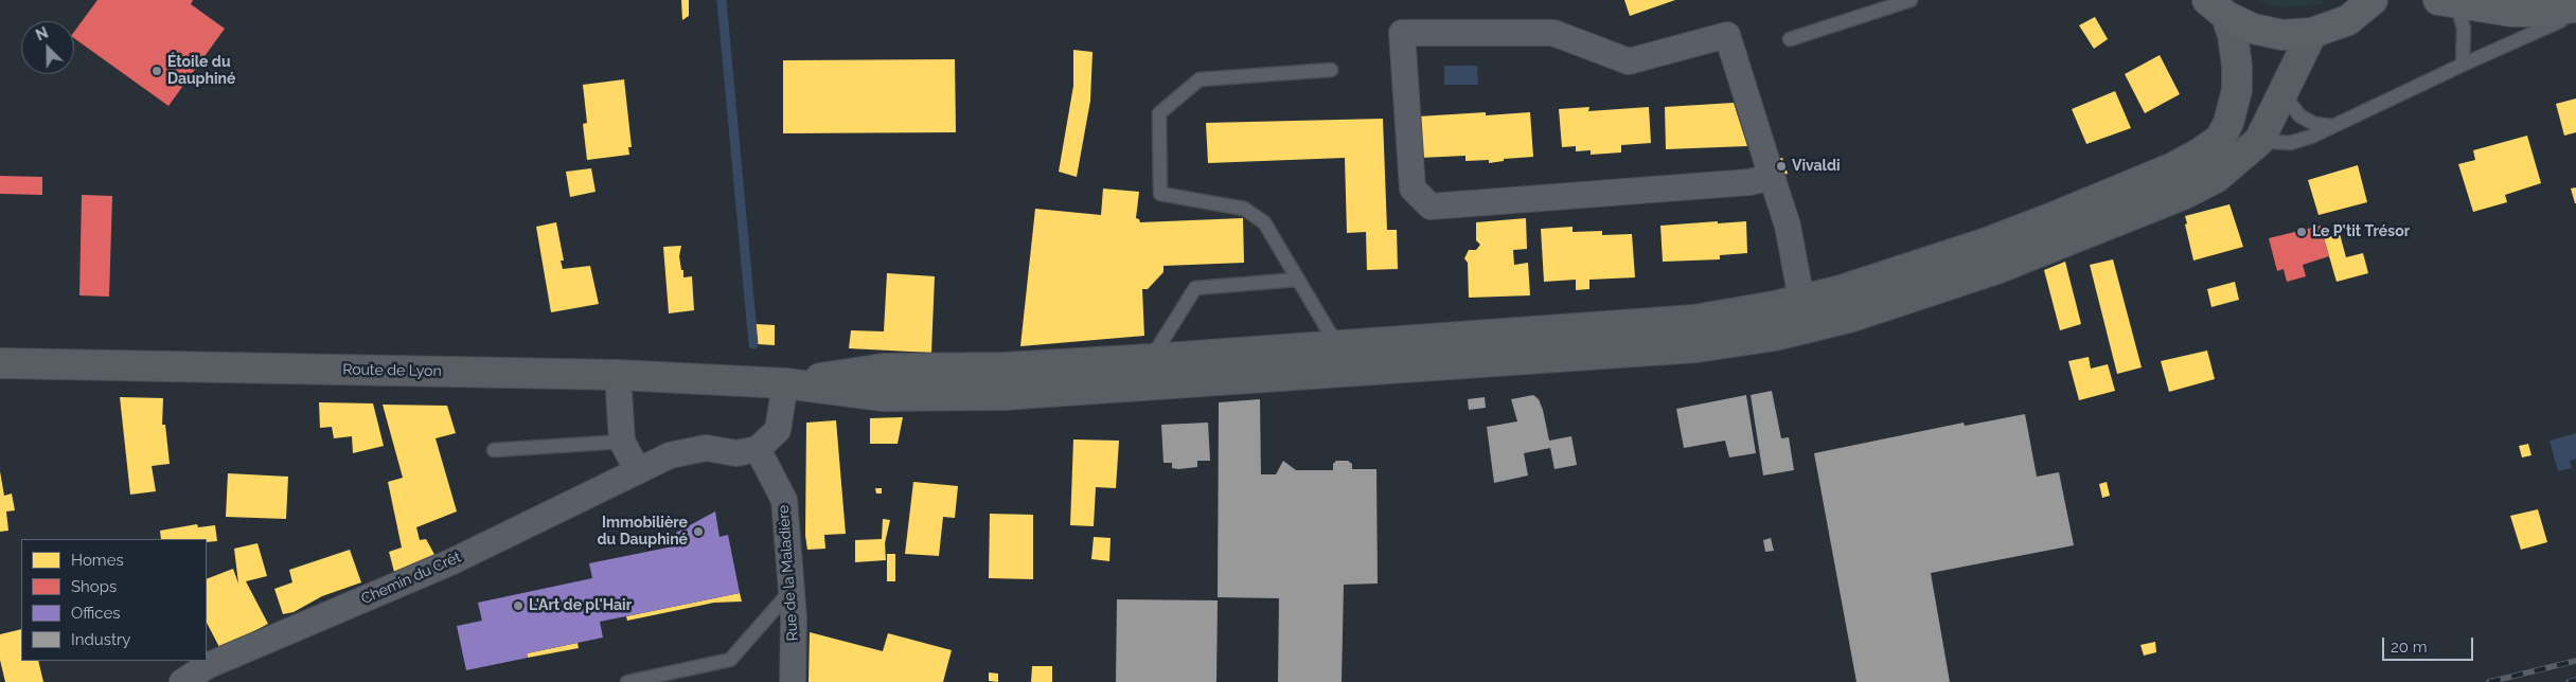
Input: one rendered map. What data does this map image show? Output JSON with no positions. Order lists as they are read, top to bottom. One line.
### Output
{"streets":{"main road":["Route de Lyon"],"street":["Rue de la Maladière","Chemin du Crêt"]},"crossings":[["Rue de la Maladière","Chemin du Crêt"]],"places":["Étoile du Dauphiné","Vivaldi","Le P'tit Trésor","Immobilière du Dauphiné","L'Art de pl'Hair"],"legend":["Homes","Shops","Offices","Industry"],"scale_bar":"20 m","north":"top left"}
